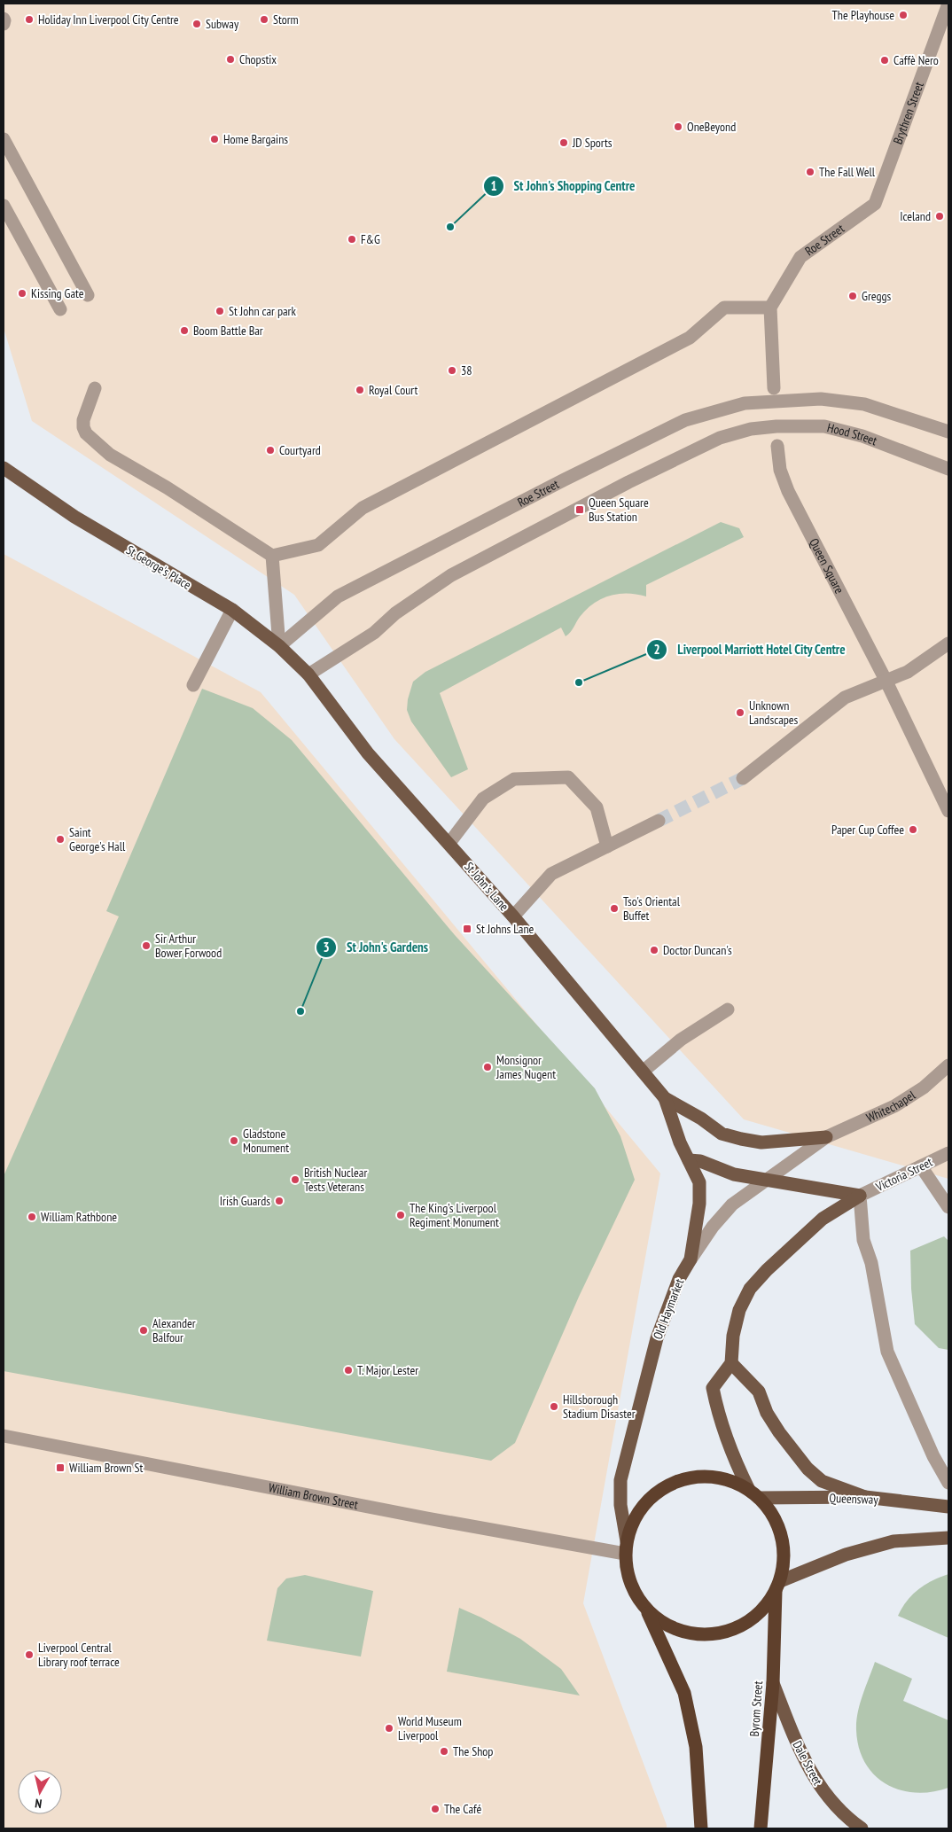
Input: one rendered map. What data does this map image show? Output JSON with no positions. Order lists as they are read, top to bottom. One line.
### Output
{"streets":{"highway":["Byrom Street"],"main road":["St George's Place","St John's Lane","Old Haymarket","Queensway","Dale Street"],"street":["Brythren Street","Roe Street","Hood Street","Queen Square","Whitechapel","Victoria Street","William Brown Street"]},"crossings":[["Brythren Street","Roe Street"],["Roe Street","St George's Place"],["Hood Street","St George's Place"],["Hood Street","St John's Lane"],["St George's Place","St John's Lane"],["St John's Lane","Whitechapel"],["St John's Lane","Old Haymarket"],["Whitechapel","Old Haymarket"],["Old Haymarket","William Brown Street"],["Old Haymarket","Queensway"],["Old Haymarket","Byrom Street"],["William Brown Street","Queensway"],["William Brown Street","Byrom Street"],["Queensway","Byrom Street"],["Byrom Street","Dale Street"]],"places":{"other":["The Playhouse","Holiday Inn Liverpool City Centre","Storm","Subway","Chopstix","Caffè Nero","OneBeyond","Home Bargains","JD Sports","The Fall Well","Iceland","St John's Shopping Centre","F&G","Kissing Gate","Greggs","St John car park","Boom Battle Bar","38","Royal Court","Courtyard","Liverpool Marriott Hotel City Centre","Unknown Landscapes","Paper Cup Coffee","Saint George's Hall","Tso's Oriental Buffet","Sir Arthur Bower Forwood","Doctor Duncan's","St John's Gardens","Monsignor James Nugent","Gladstone Monument","British Nuclear Tests Veterans","Irish Guards","The King’s Liverpool Regiment Monument","William Rathbone","Alexander Balfour","T. Major Lester","Hillsborough Stadium Disaster","Liverpool Central Library roof terrace","World Museum Liverpool","The Shop","The Café"],"transit":["Queen Square Bus Station","St Johns Lane","William Brown St"]},"north":"bottom"}
